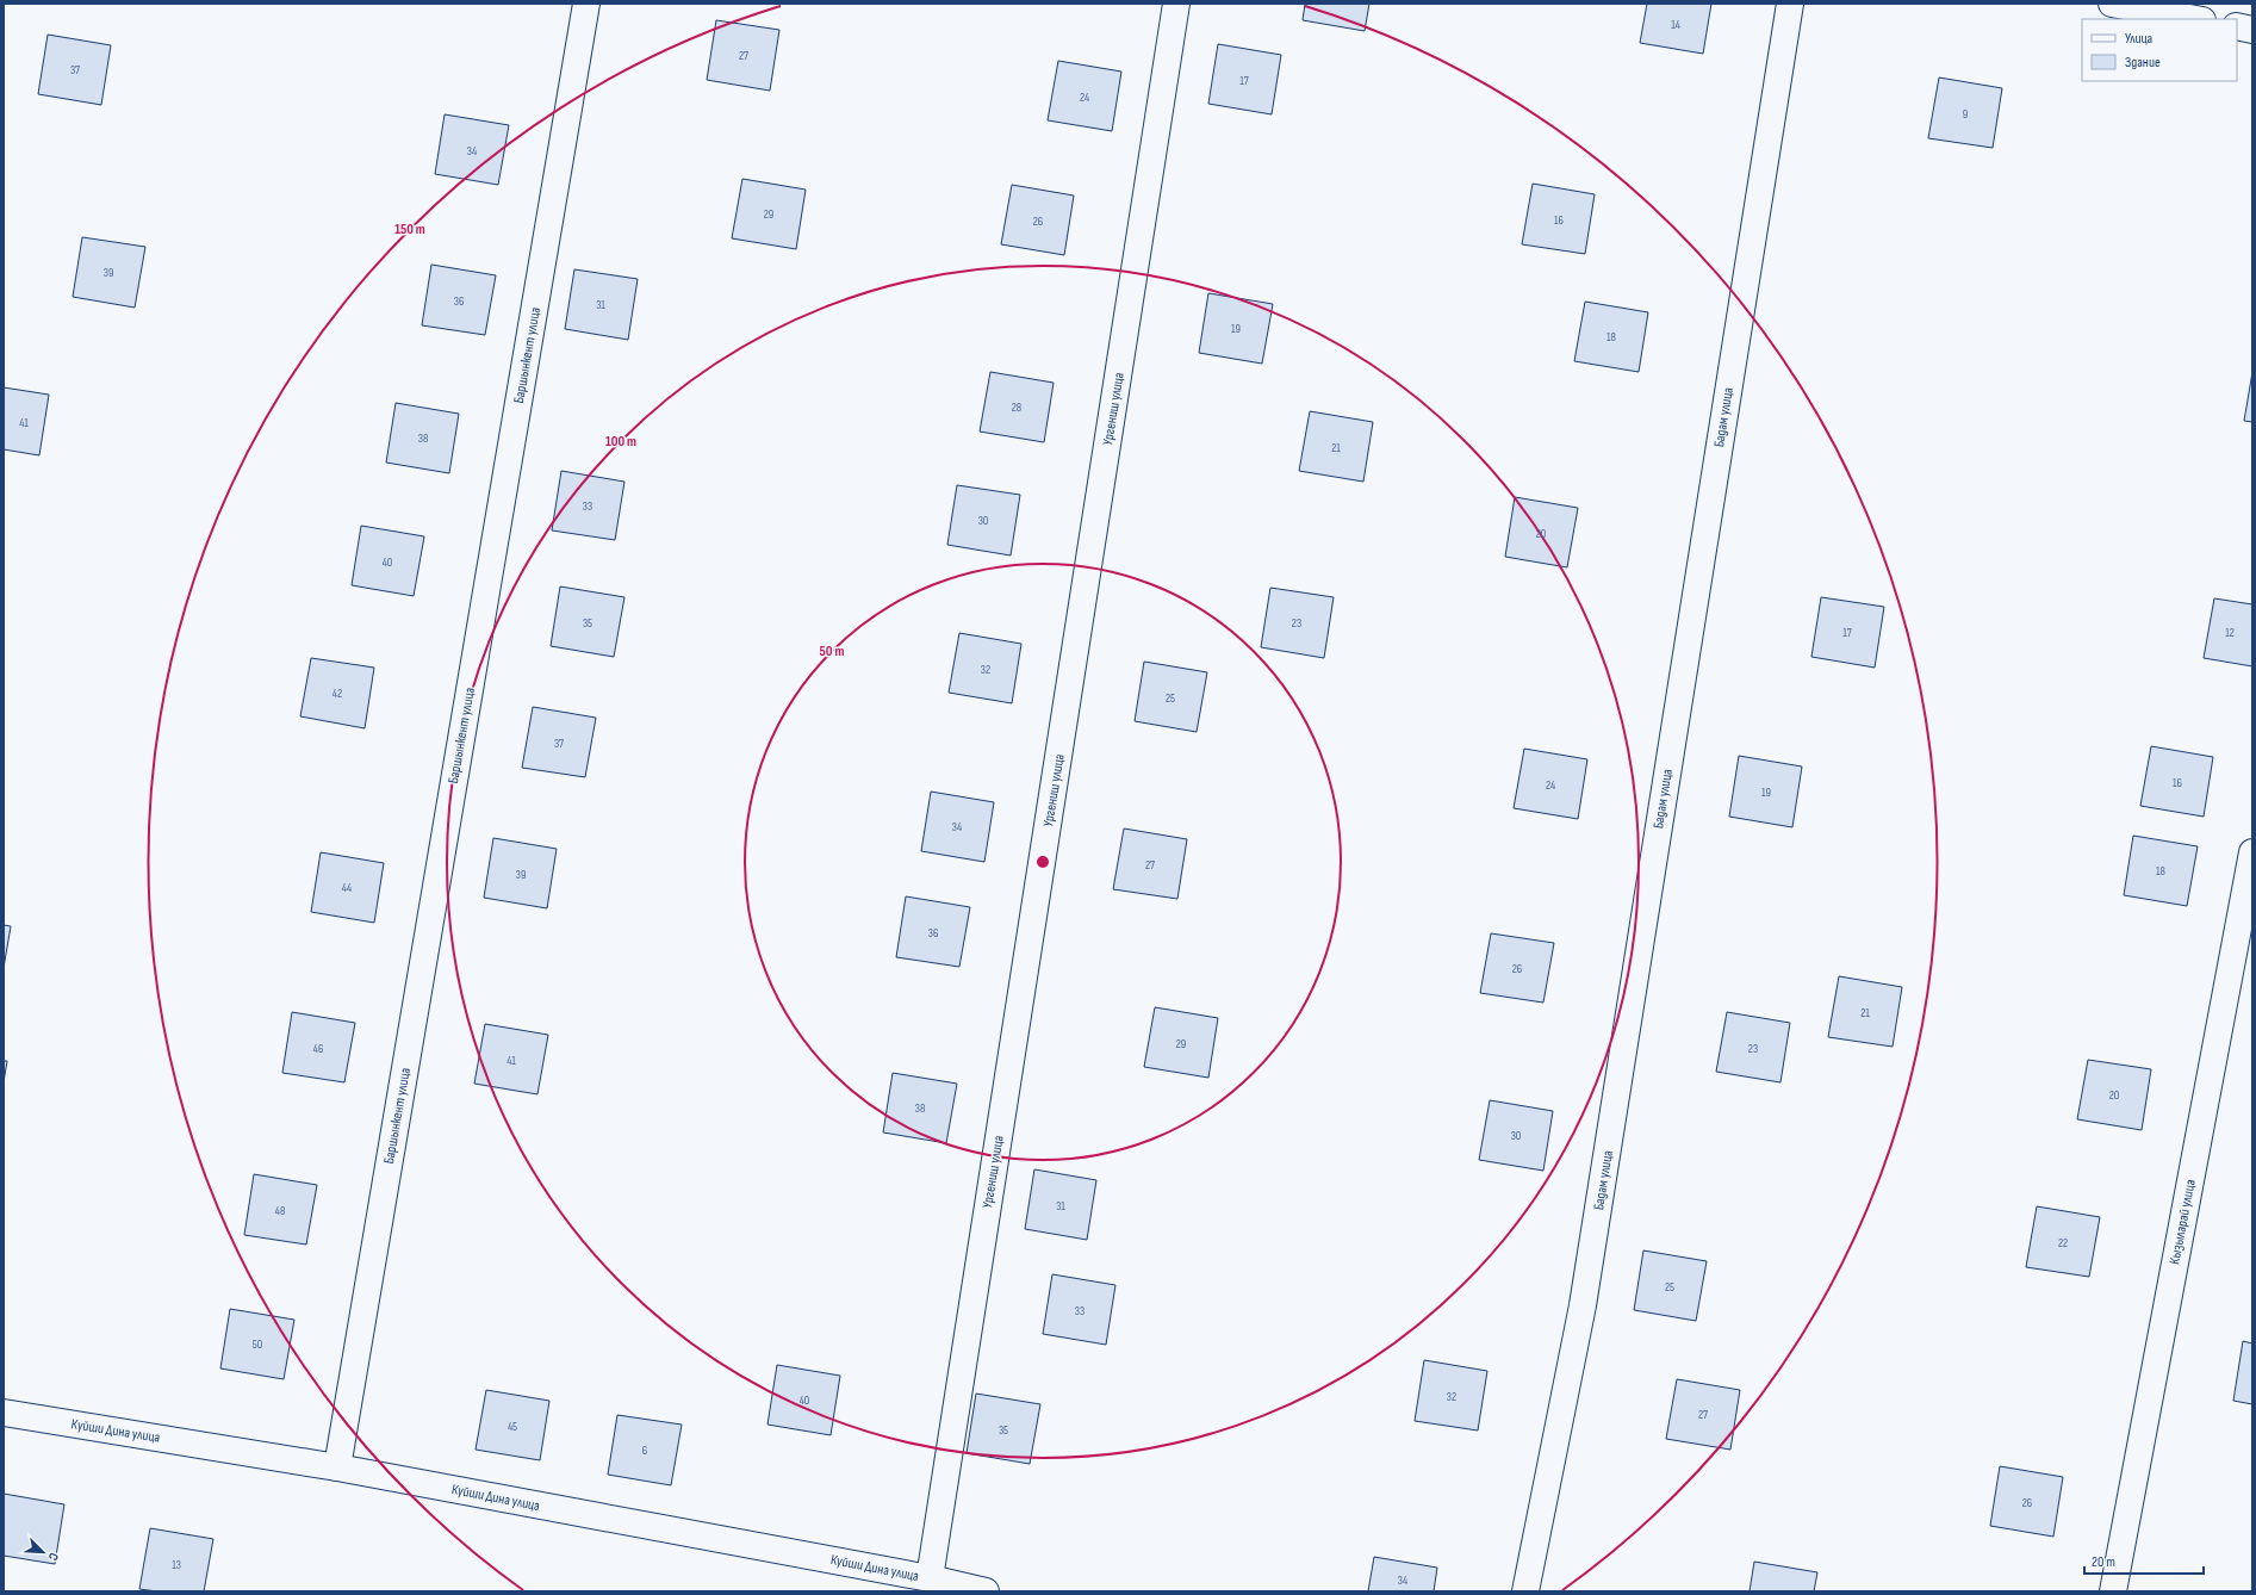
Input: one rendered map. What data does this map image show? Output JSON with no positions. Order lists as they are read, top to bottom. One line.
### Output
{"streets":{"street":["Баршынкент улица","Ургениш улица","Бадам улица","Кызыларай улица","Куйши Дина улица"]},"crossings":[["Баршынкент улица","Куйши Дина улица"],["Ургениш улица","Куйши Дина улица"]],"house_numbers":["14","27","37","17","24","9","34","29","16","26","39","36","31","19","18","28","41","38","21","33","30","20","40","35","23","17","12","32","42","25","37","16","24","19","34","27","18","39","44","36","26","21","29","46","23","41","20","38","30","31","48","22","25","33","50","32","40","27","45","35","6","26","13","34"],"legend":["Улица","Здание"],"scale_bar":"20 m","north":"bottom right","rings":["150 m","100 m","50 m"]}
